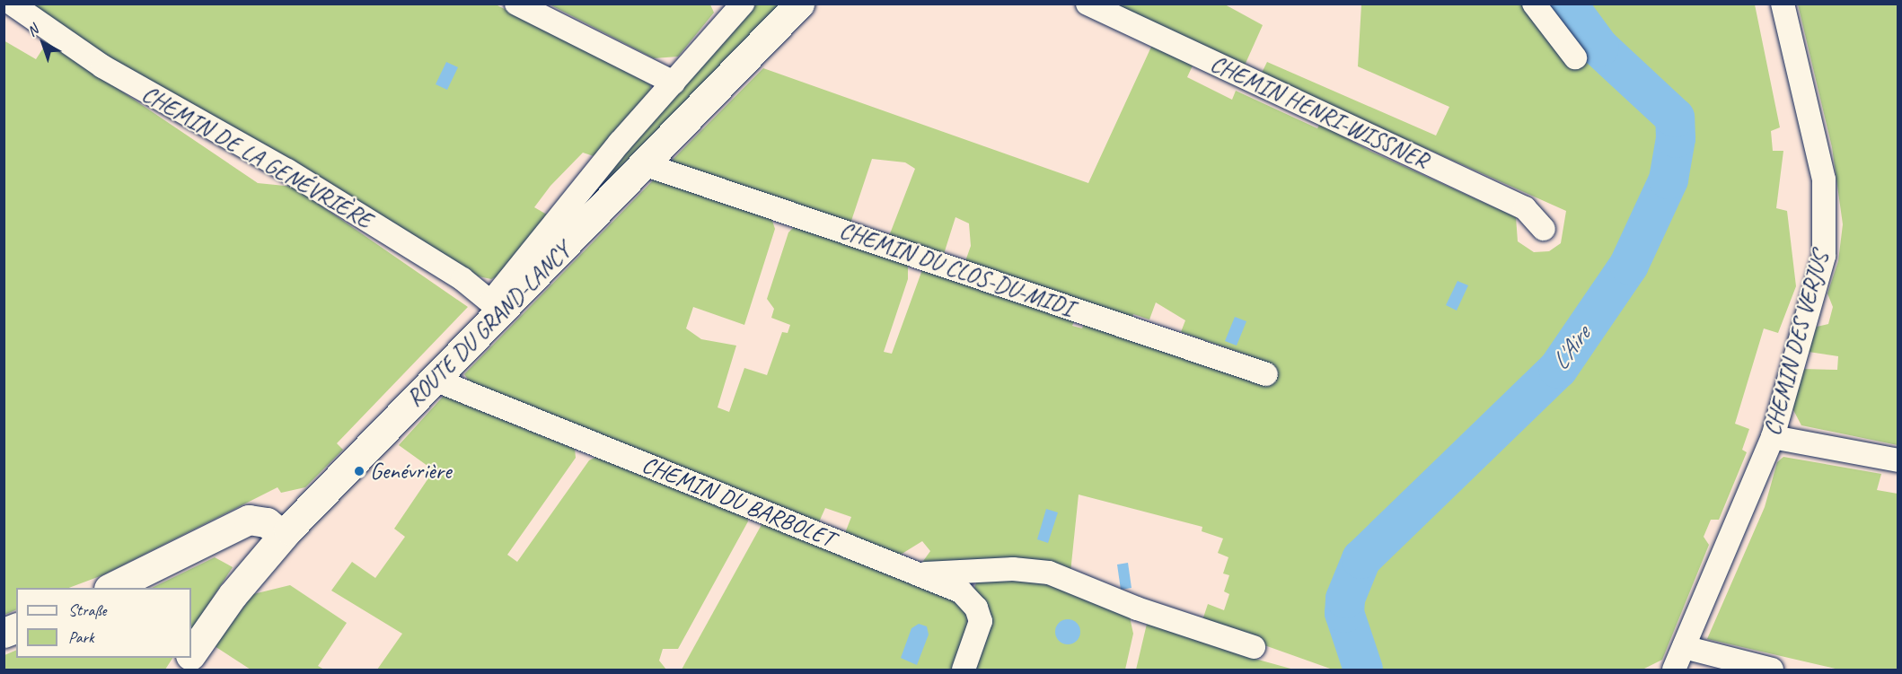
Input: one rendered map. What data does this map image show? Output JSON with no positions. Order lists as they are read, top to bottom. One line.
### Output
{"streets":{"street":["CHEMIN HENRI-WISSNER","CHEMIN DE LA GENÉVRIÈRE","CHEMIN DU CLOS-DU-MIDI","ROUTE DU GRAND-LANCY","CHEMIN DES VERJUS","CHEMIN DU BARBOLET"]},"crossings":[["CHEMIN DE LA GENÉVRIÈRE","ROUTE DU GRAND-LANCY"],["CHEMIN DU CLOS-DU-MIDI","ROUTE DU GRAND-LANCY"],["ROUTE DU GRAND-LANCY","CHEMIN DU BARBOLET"]],"water":["L'Aire"],"places":["Genévrière"],"legend":["Straße","Park"],"north":"top left"}
